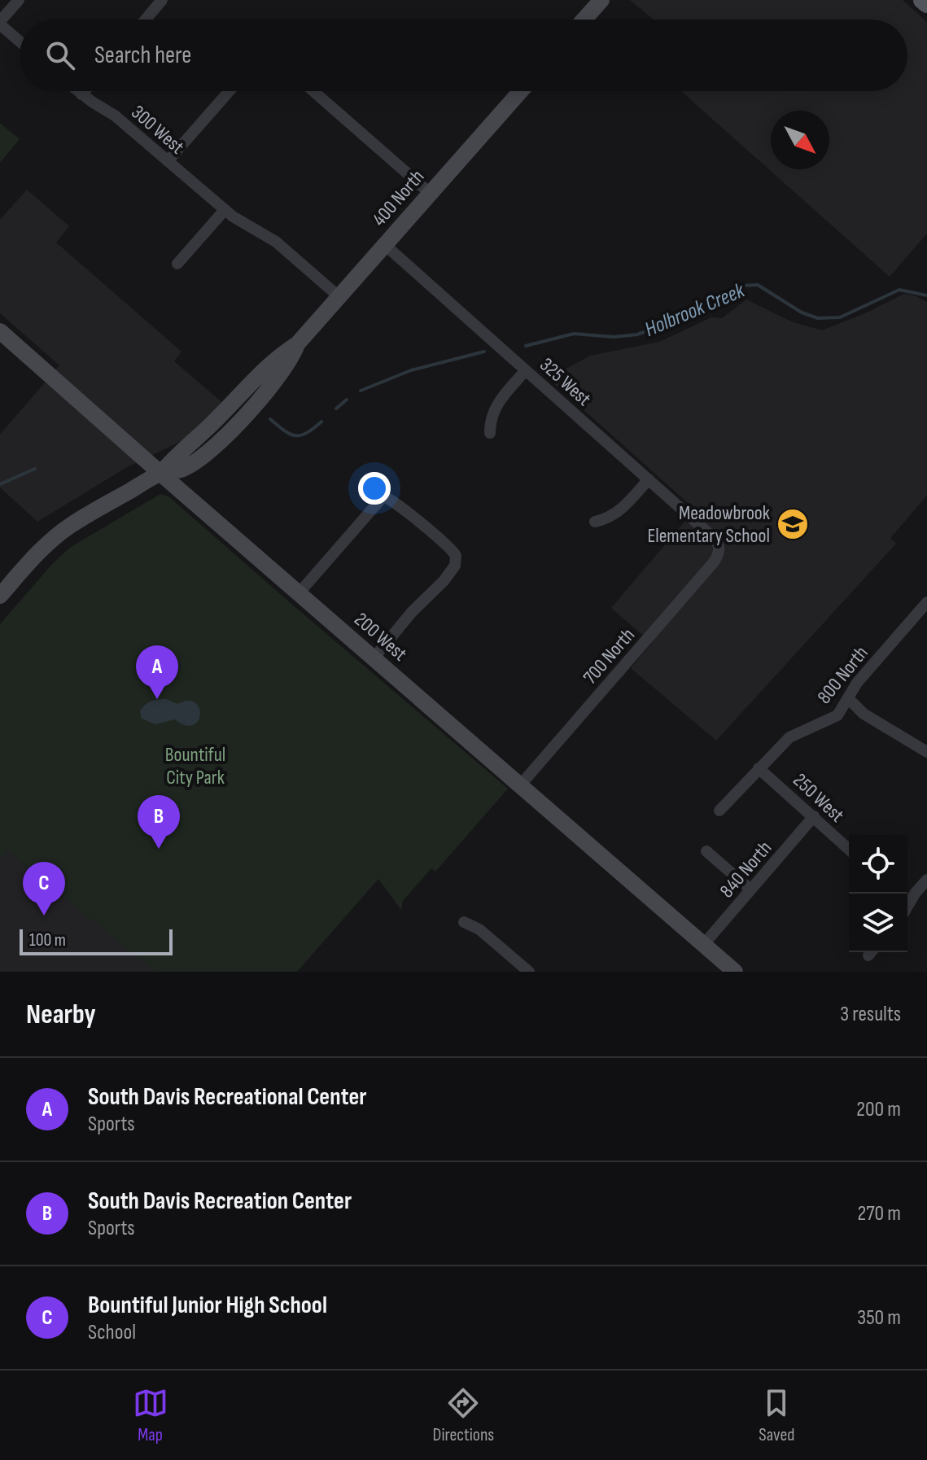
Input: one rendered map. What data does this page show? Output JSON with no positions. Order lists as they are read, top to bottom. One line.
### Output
{"streets":{"main road":["400 North","200 West"],"street":["300 West","325 West","700 North","800 North","250 West","840 North"]},"crossings":[["300 West","400 North"],["400 North","325 West"],["400 North","200 West"],["325 West","700 North"],["200 West","700 North"],["200 West","840 North"],["800 North","250 West"],["250 West","840 North"]],"water":["Holbrook Creek"],"parks":["Bountiful City Park"],"places":{"school or university":["Meadowbrook Elementary School"]},"scale_bar":"100 m","north":"bottom right","page":{"search":"Search here","pins":["A","B","C"],"scale":"100 m","heading":["Nearby","3 results"],"list":[{"mark":"A","name":"South Davis Recreational Center","note":"Sports","value":"200 m"},{"mark":"B","name":"South Davis Recreation Center","note":"Sports","value":"270 m"},{"mark":"C","name":"Bountiful Junior High School","note":"School","value":"350 m"}],"nav":["Map","Directions","Saved"]}}
